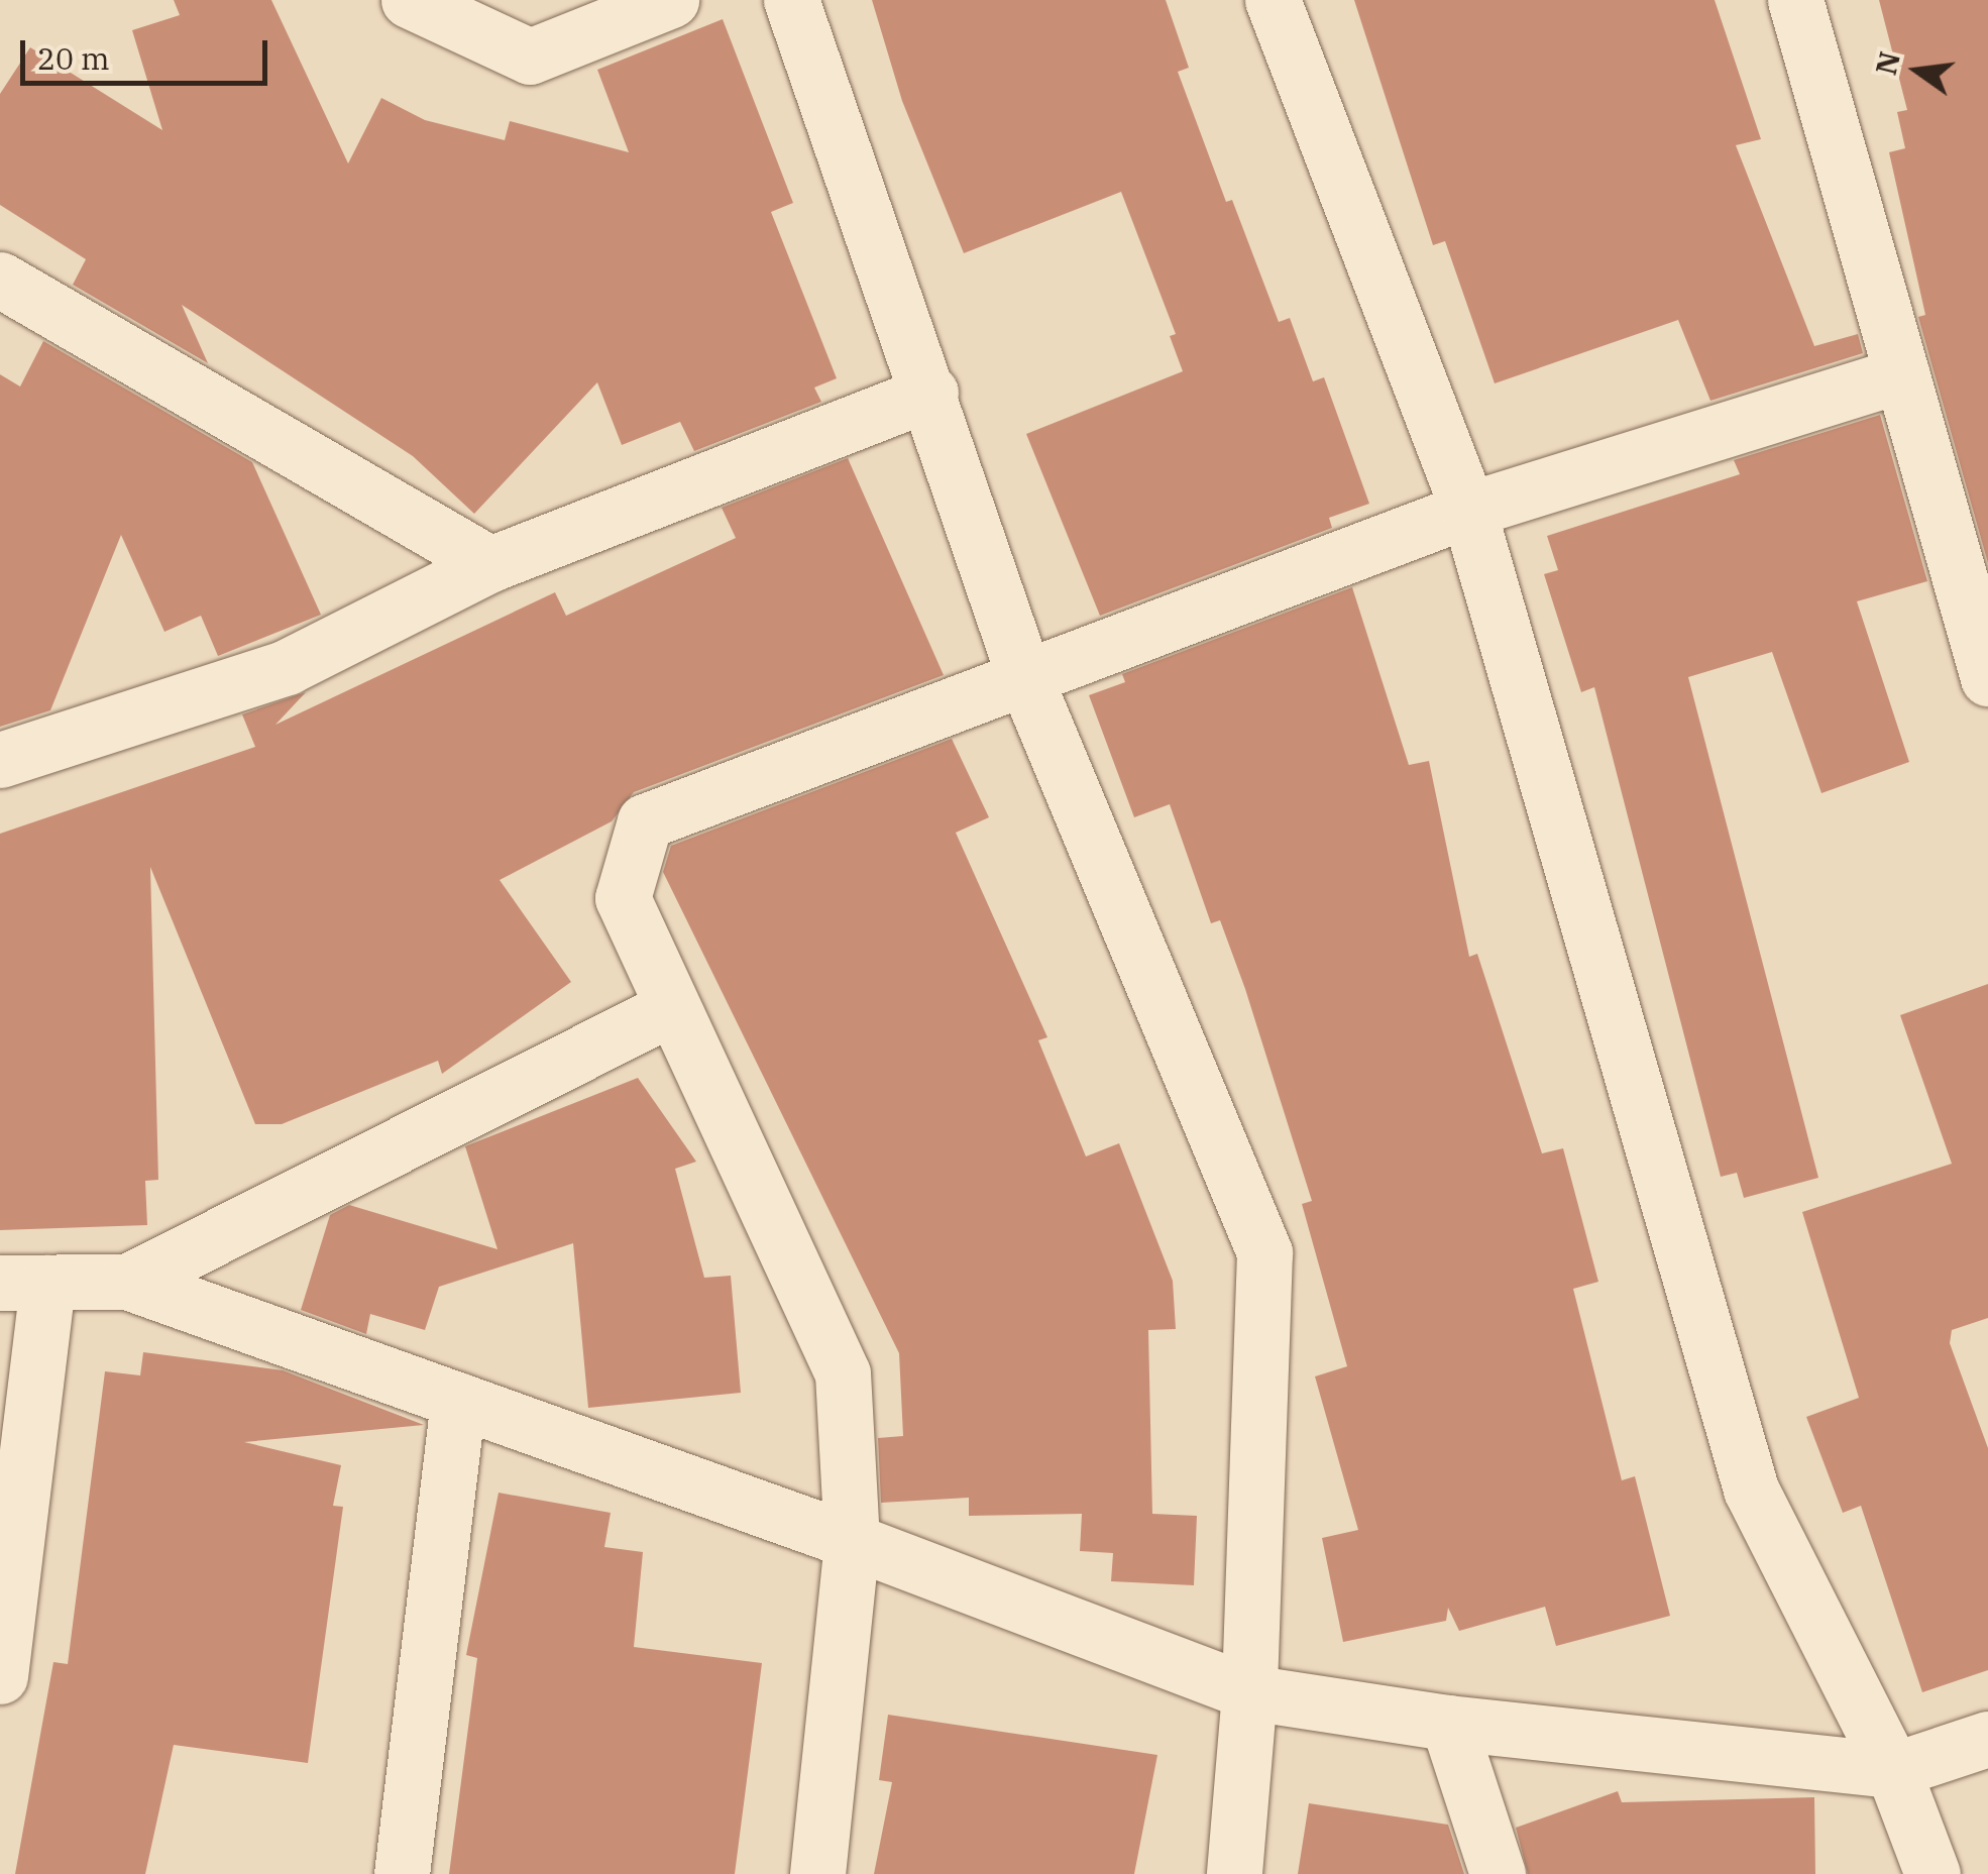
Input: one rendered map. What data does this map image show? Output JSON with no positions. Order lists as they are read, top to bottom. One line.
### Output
{"scale_bar":"20 m","north":"left"}
